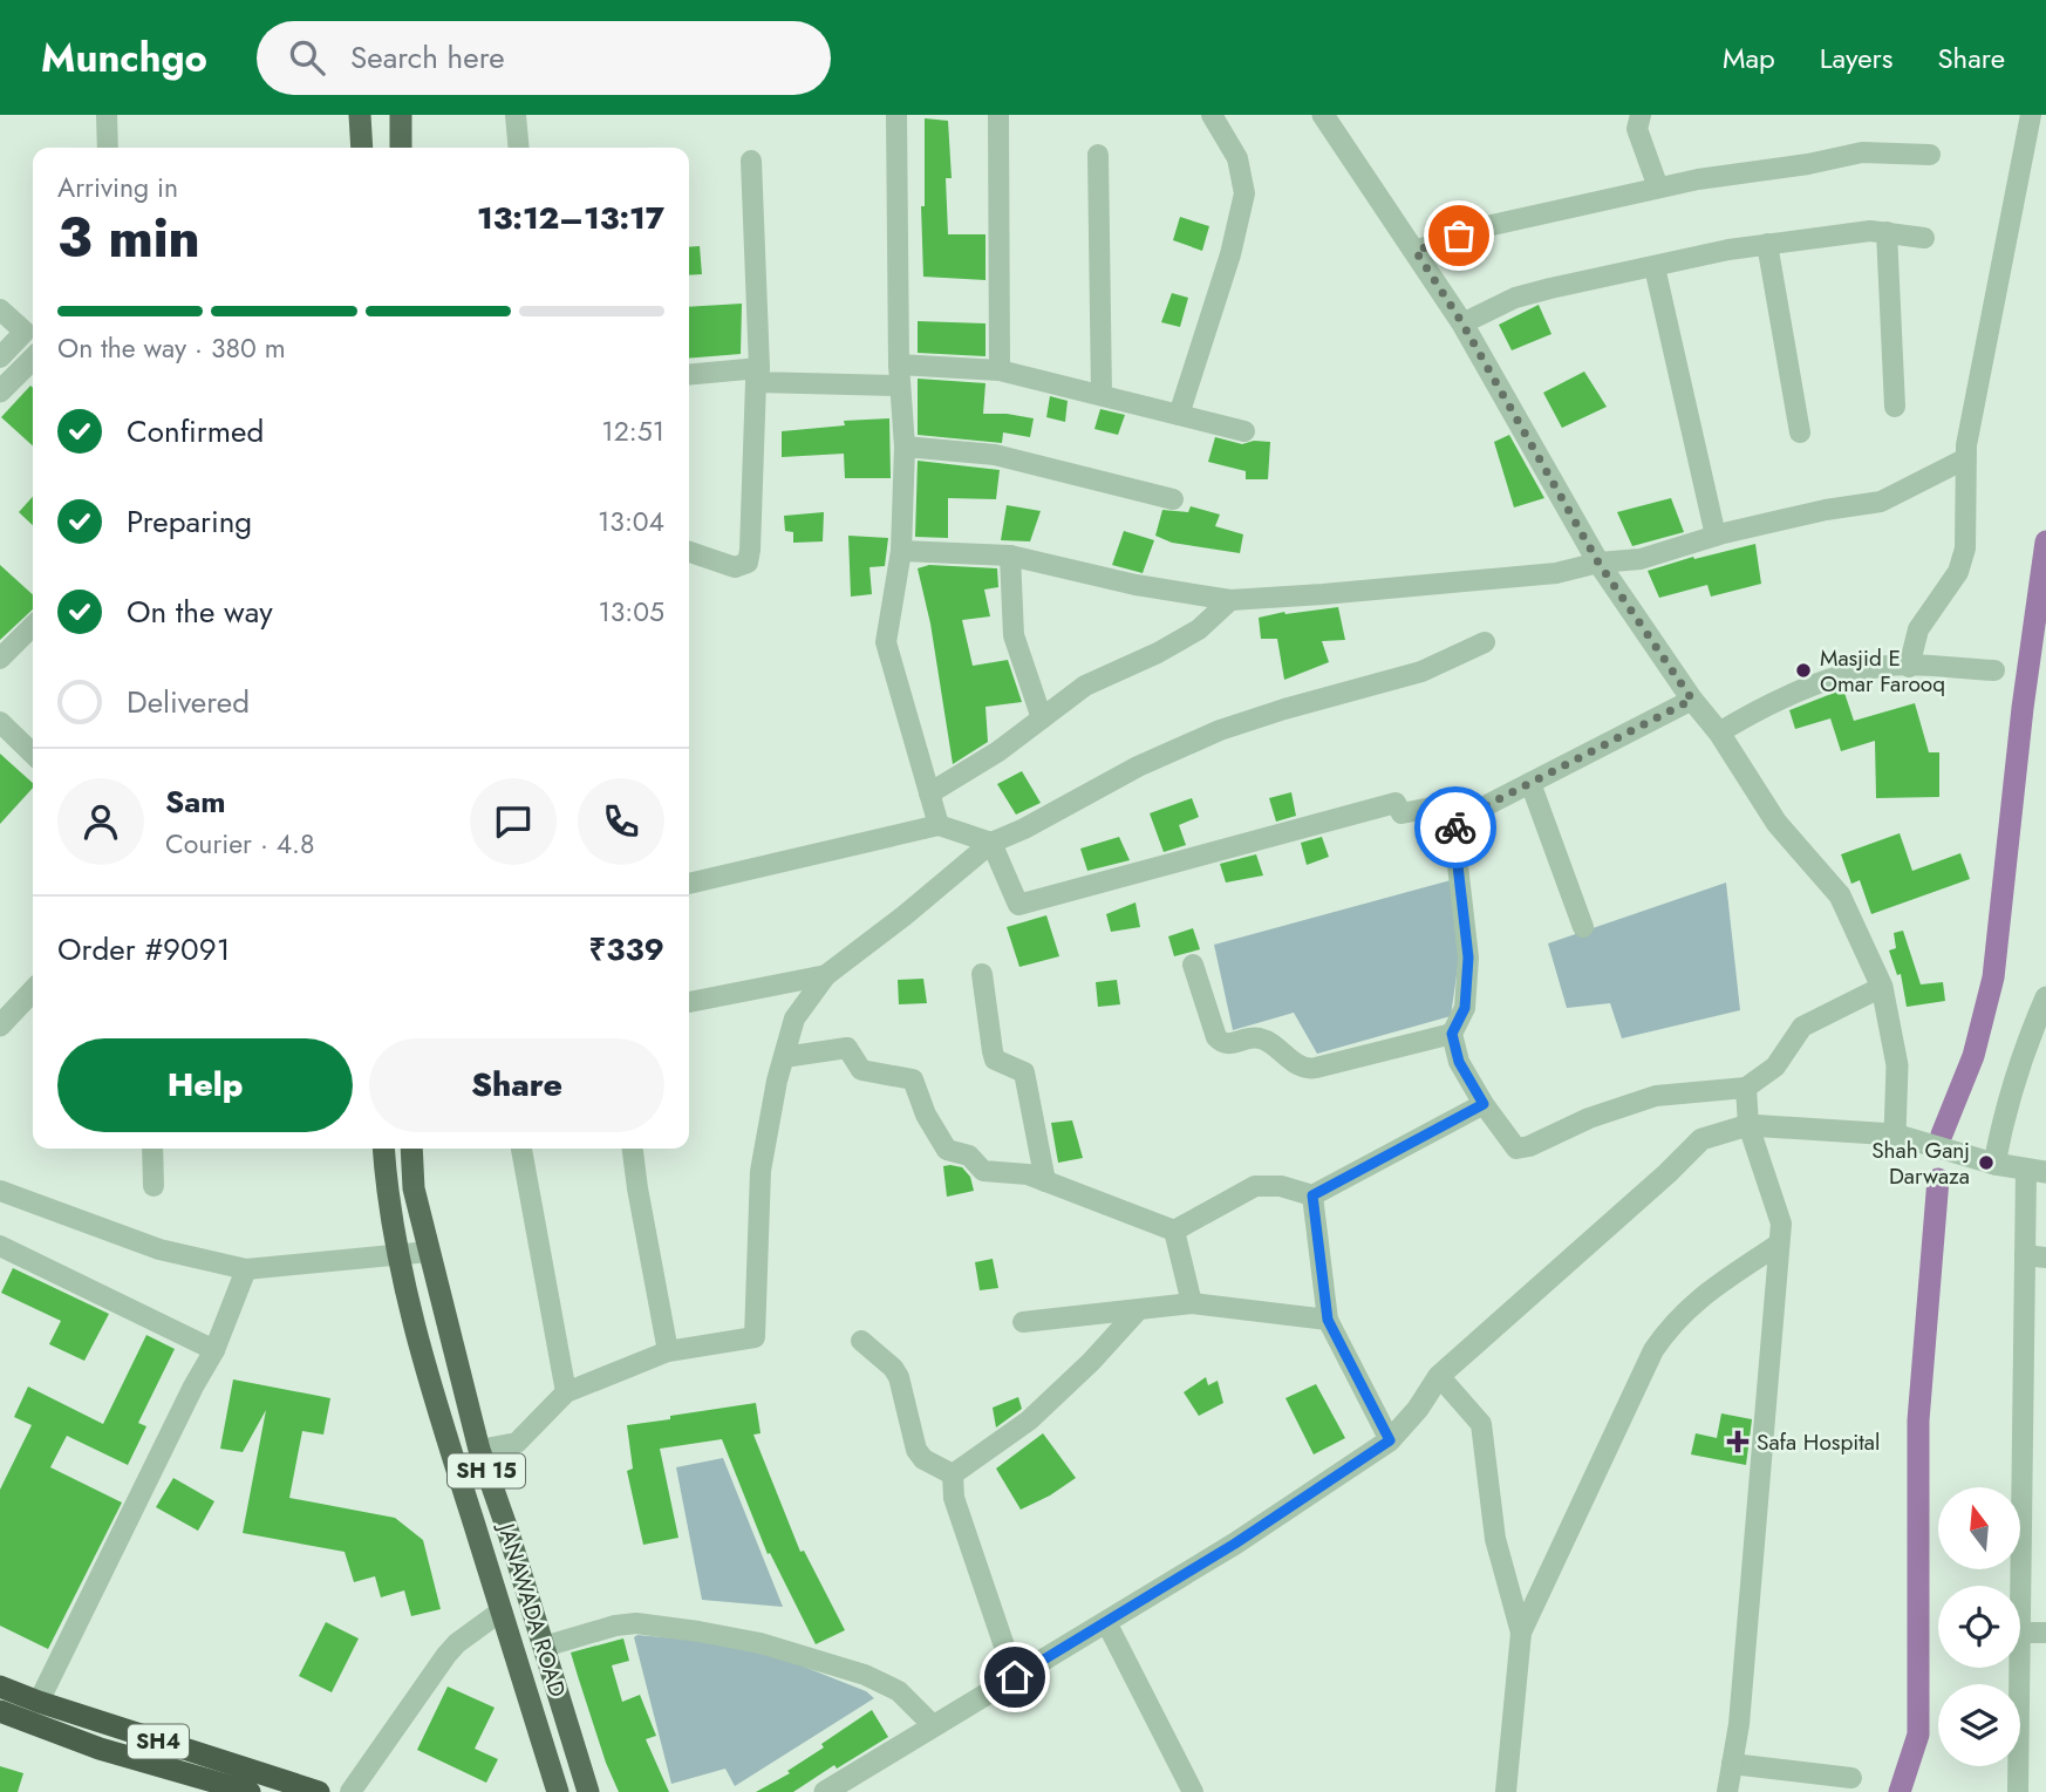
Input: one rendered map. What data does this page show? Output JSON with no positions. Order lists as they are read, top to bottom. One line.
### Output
{"streets":{"highway":["SH4"],"main road":["SH 15","JANAWADA ROAD"]},"places":{"other":["Masjid E Omar Farooq","Shah Ganj Darwaza"],"health":["Safa Hospital"]},"north":"top","page":{"header":"Munchgo","search":"Search here","nav":["Map","Layers","Share"],"heading":["3 min","Arriving in","13:12–13:17"],"panel":["Sam","Courier · 4.8","Order #9091","₹339"],"bar":"On the way · 380 m","list":[["Confirmed","12:51"],["Preparing","13:04"],["On the way","13:05"],"Delivered"],"buttons":["Help","Share"]}}
